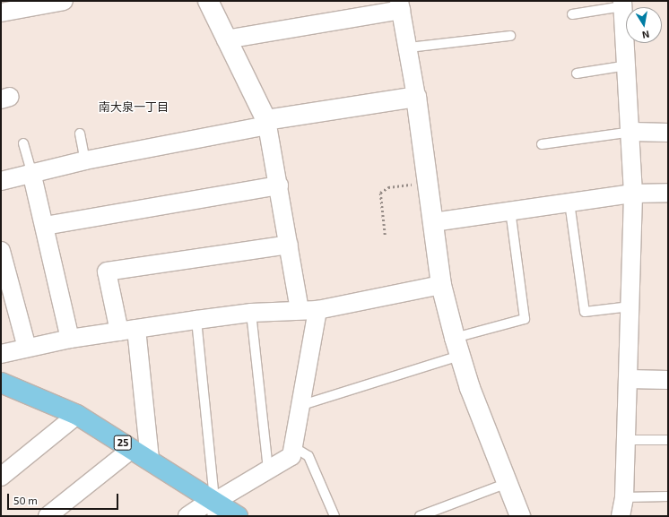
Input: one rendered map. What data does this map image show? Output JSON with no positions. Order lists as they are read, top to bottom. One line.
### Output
{"streets":{"main road":["25"]},"districts":["南大泉一丁目"],"scale_bar":"50 m","north":"bottom"}
